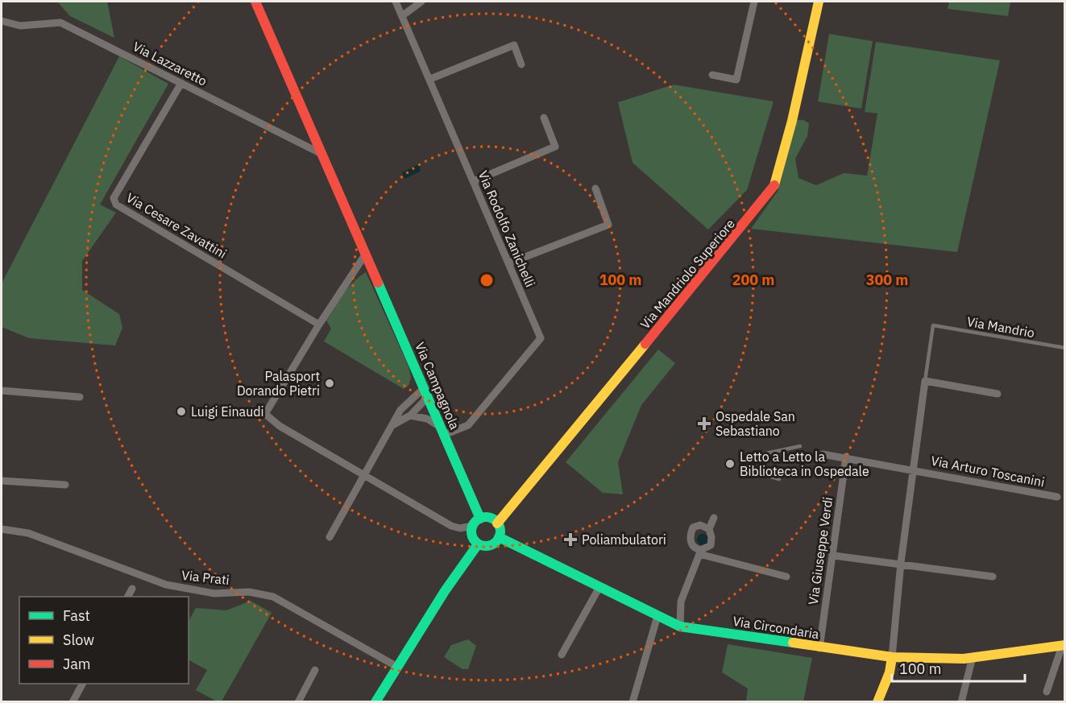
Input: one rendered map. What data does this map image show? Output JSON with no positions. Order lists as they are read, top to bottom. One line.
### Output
{"streets":{"street":["Via Lazzaretto","Via Cesare Zavattini","Via Rodolfo Zanichelli","Via Mandriolo Superiore","Via Campagnola","Via Arturo Toscanini","Via Giuseppe Verdi","Via Prati","Via Circondaria"],"lane":["Via Mandrio"]},"crossings":[["Via Lazzaretto","Via Cesare Zavattini"],["Via Lazzaretto","Via Campagnola"],["Via Rodolfo Zanichelli","Via Campagnola"],["Via Mandriolo Superiore","Via Campagnola"],["Via Mandriolo Superiore","Via Circondaria"],["Via Mandrio","Via Arturo Toscanini"],["Via Campagnola","Via Circondaria"],["Via Arturo Toscanini","Via Giuseppe Verdi"],["Via Arturo Toscanini","Via Circondaria"],["Via Giuseppe Verdi","Via Circondaria"]],"places":{"other":["Palasport Dorando Pietri","Luigi Einaudi","Letto a Letto la Biblioteca in Ospedale"],"health":["Ospedale San Sebastiano","Poliambulatori"]},"legend":["Fast","Slow","Jam"],"scale_bar":"100 m","rings":["100 m","200 m","300 m"]}
